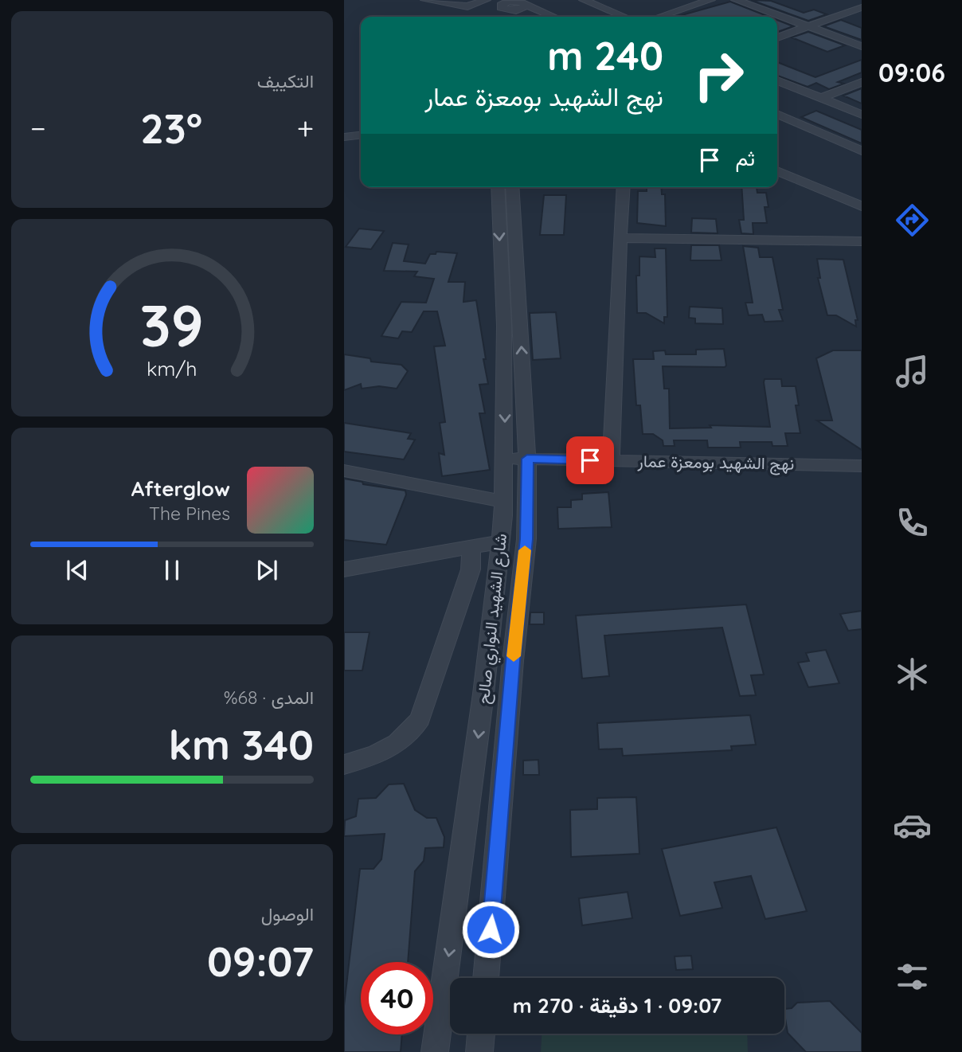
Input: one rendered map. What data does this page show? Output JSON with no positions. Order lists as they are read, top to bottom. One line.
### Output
{"streets":{"street":["نهج الشهيد بومعزة عمار","شارع الشهيد النواري صالح"]},"crossings":[["نهج الشهيد بومعزة عمار","شارع الشهيد النواري صالح"]],"page":{"tabs":"09:06","tile":["التكييف",["المدى · 68%","340 km"],["الوصول","09:07"]],"turn":["240 m","نهج الشهيد بومعزة عمار"],"heat":["−","23°","+"],"then":"ثم","song":["Afterglow","The Pines"],"limit":"40","trip":"09:07 · 1 دقيقة · 270 m","gauge":["39","km/h"]}}
